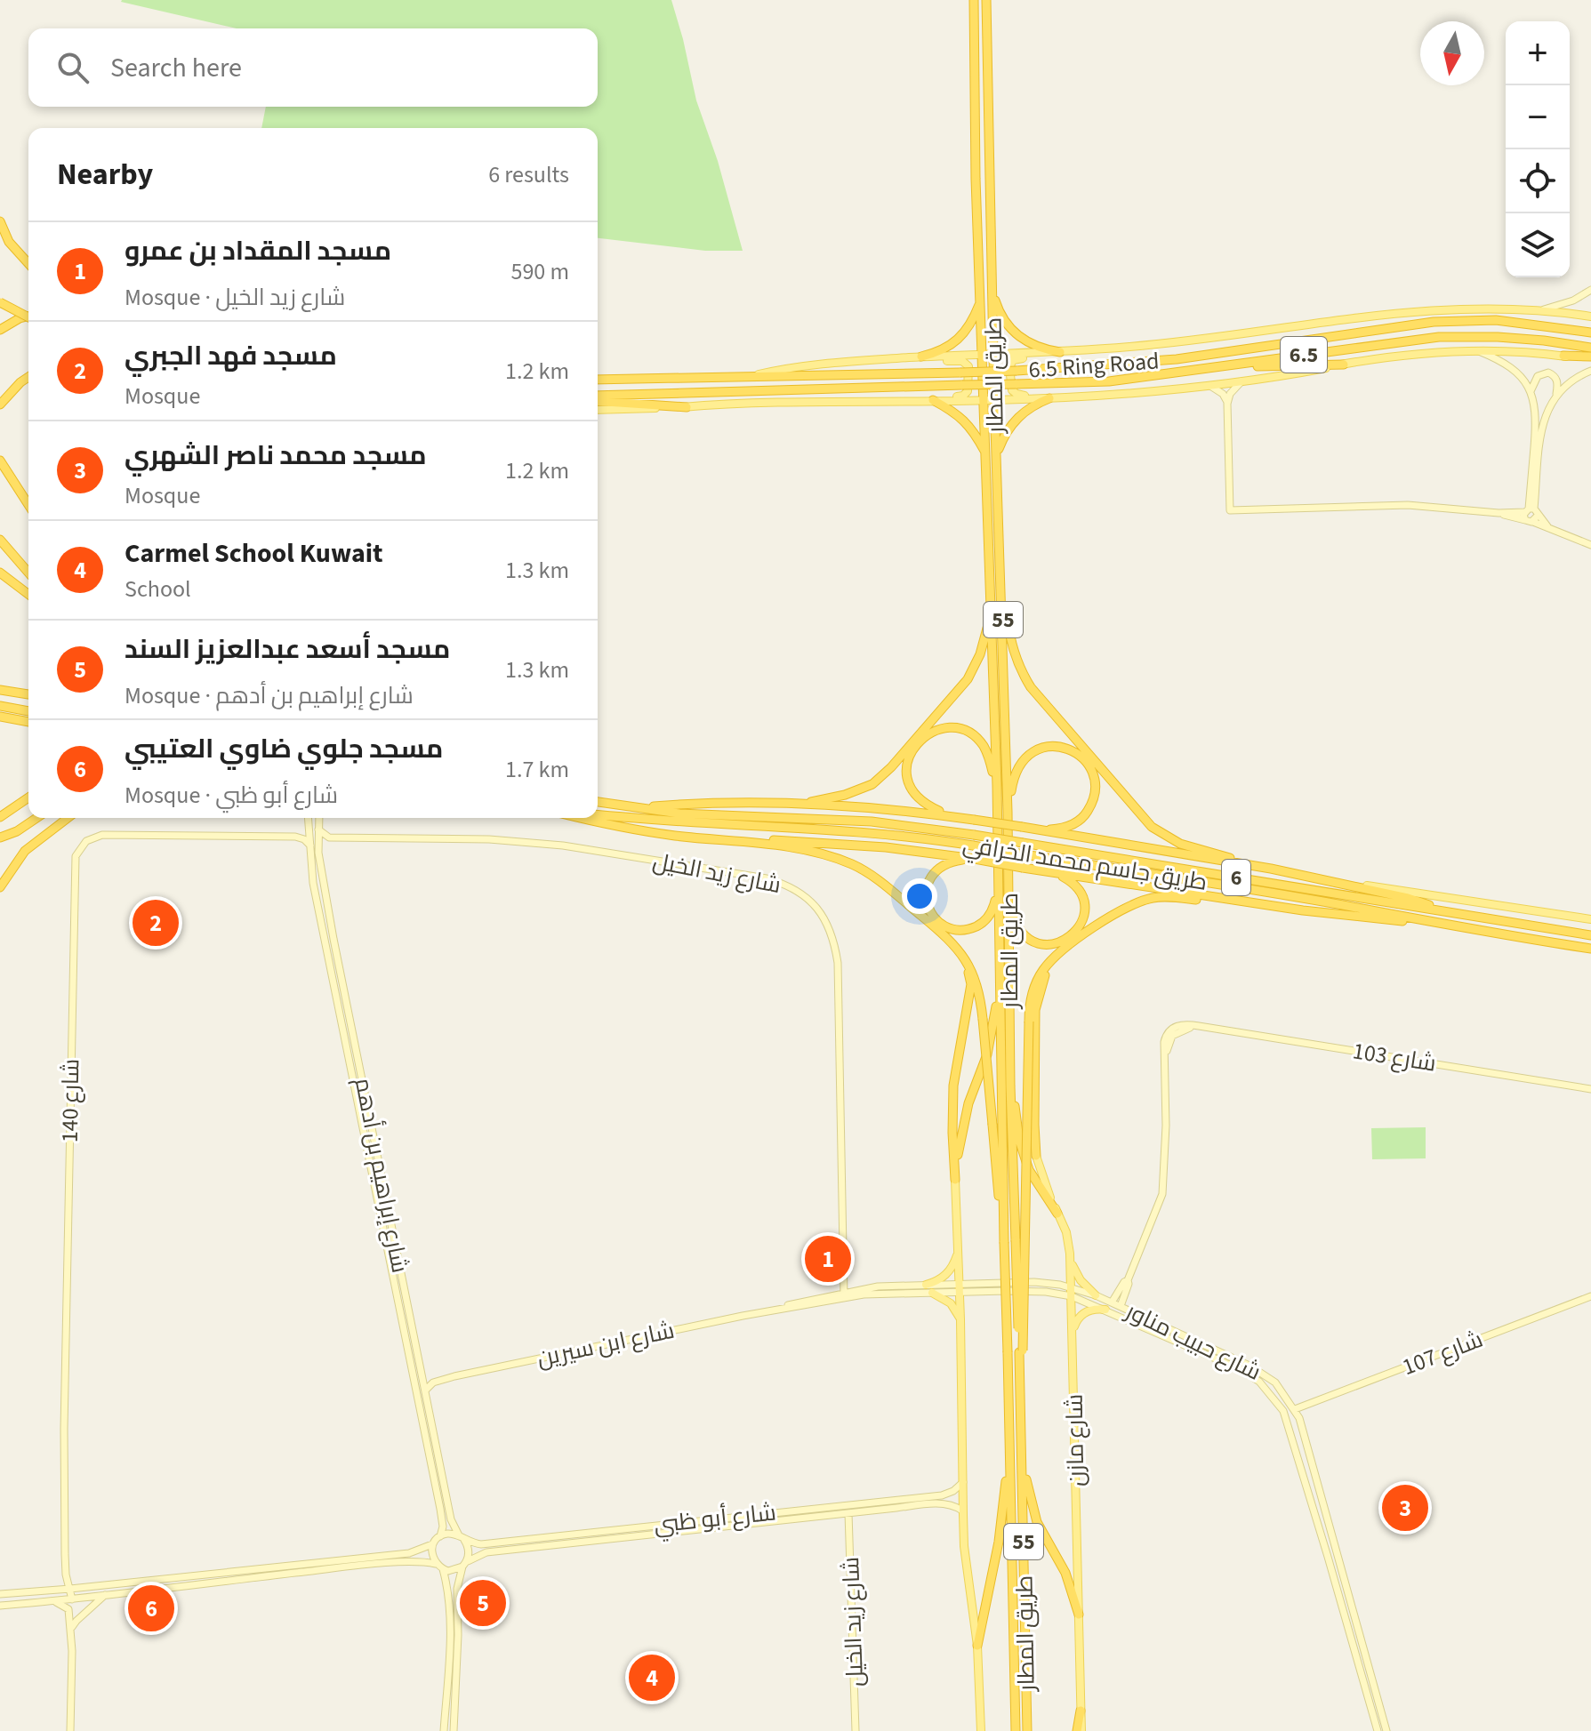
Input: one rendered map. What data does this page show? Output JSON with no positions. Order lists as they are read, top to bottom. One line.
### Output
{"streets":{"highway":["6.5","6.5 Ring Road","طريق المطار","55","طريق جاسم محمد الخرافي","6"],"main road":["شارع مازن"],"street":["شارع زيد الخيل","شارع 103","شارع 140","شارع إبراهيم بن أدهم","شارع حبيب مناور","شارع ابن سيرين","شارع 107","شارع أبو ظبي"]},"crossings":[["شارع زيد الخيل","شارع ابن سيرين"],["شارع زيد الخيل","شارع أبو ظبي"],["شارع 103","شارع حبيب مناور"],["شارع 140","شارع إبراهيم بن أدهم"],["شارع إبراهيم بن أدهم","شارع أبو ظبي"],["شارع حبيب مناور","شارع ابن سيرين"],["شارع حبيب مناور","شارع 107"],["شارع حبيب مناور","شارع مازن"]],"north":"bottom","page":{"map_buttons":["+","−"],"search":"Search here","heading":["Nearby","6 results"],"list":[{"mark":"1","name":"مسجد المقداد بن عمرو","note":"Mosque · شارع زيد الخيل","value":"590 m"},{"mark":"2","name":"مسجد فهد الجبري","note":"Mosque","value":"1.2 km"},{"mark":"3","name":"مسجد محمد ناصر الشهري","note":"Mosque","value":"1.2 km"},{"mark":"4","name":"Carmel School Kuwait","note":"School","value":"1.3 km"},{"mark":"5","name":"مسجد أسعد عبدالعزيز السند","note":"Mosque · شارع إبراهيم بن أدهم","value":"1.3 km"},{"mark":"6","name":"مسجد جلوي ضاوي العتيبي","note":"Mosque · شارع أبو ظبي","value":"1.7 km"}],"pins":["2","1","3","5","6","4"]}}
